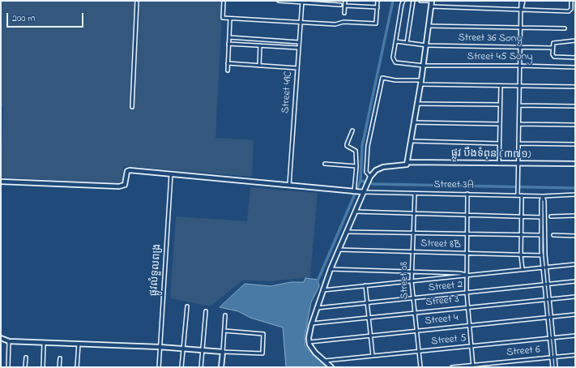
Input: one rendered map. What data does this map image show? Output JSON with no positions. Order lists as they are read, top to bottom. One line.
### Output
{"streets":{"street":["Street 36 Sony","Street 45 Sony","Street 49C","ផ្លូវ បឹងទំពុន (៣៧១)","Street 3A","Street 8B","ផ្លូវលំទួលពង្រ","Street 08","Street 2","Street 3","Street 4","Street 5","Street 6"]},"crossings":[["Street 36 Sony","Street 45 Sony"],["Street 3A","Street 08"],["Street 8B","Street 08"],["Street 08","Street 2"],["Street 08","Street 3"],["Street 08","Street 4"],["Street 08","Street 5"]],"scale_bar":"200 m"}
